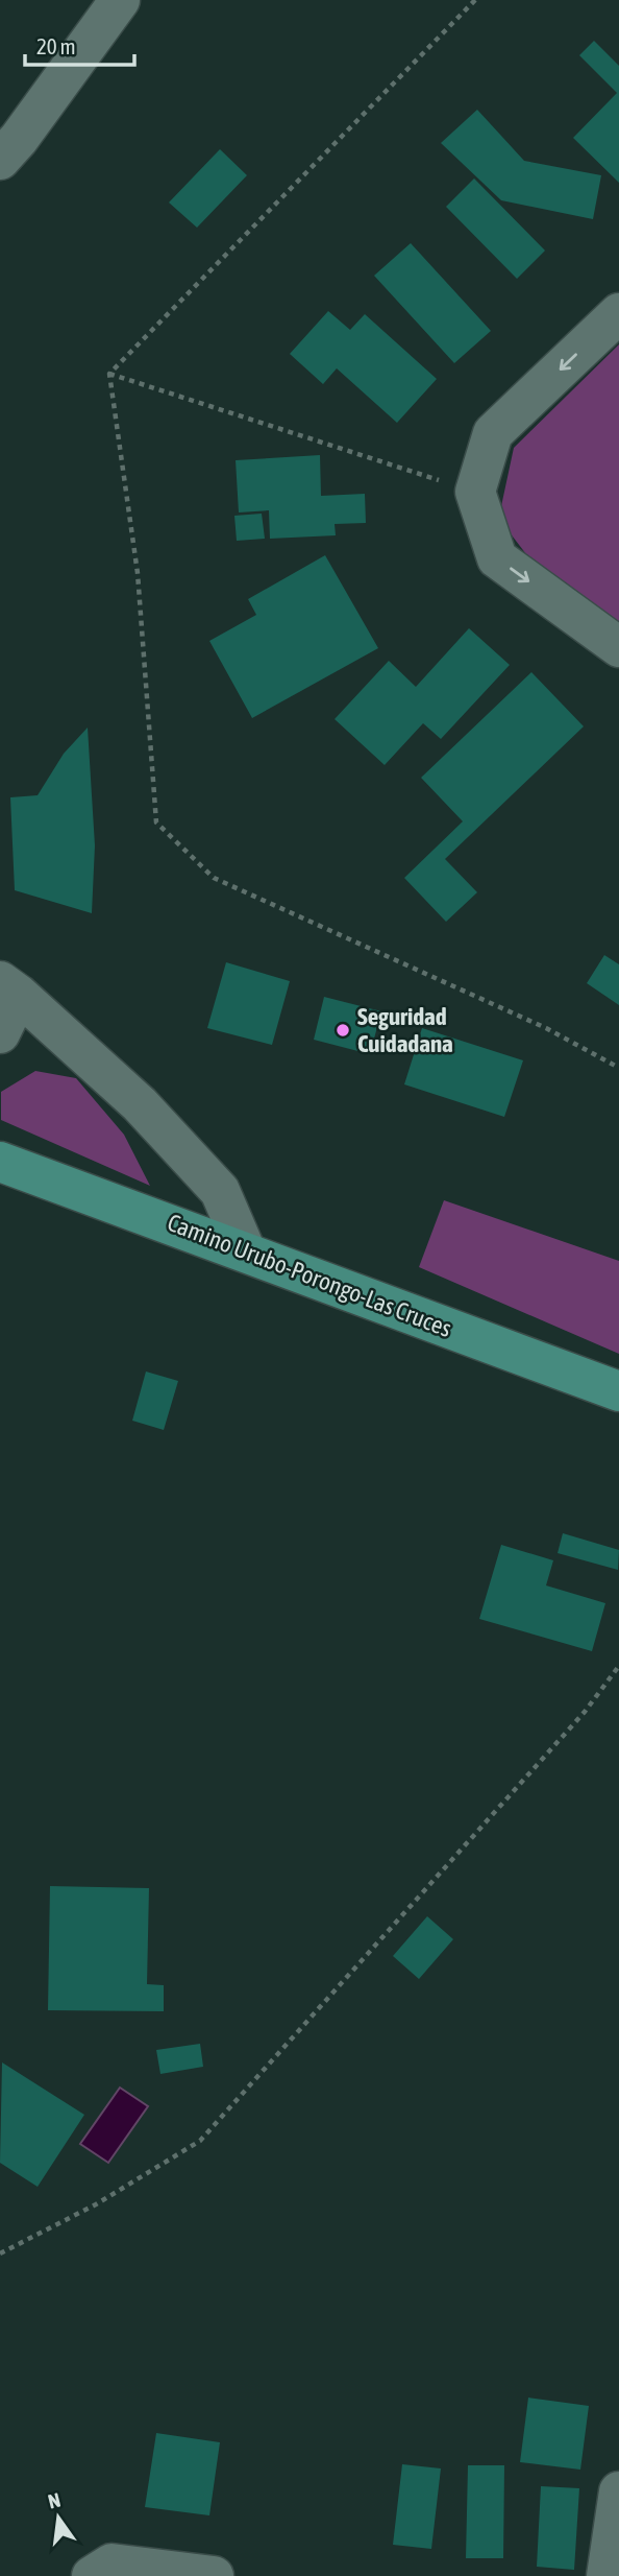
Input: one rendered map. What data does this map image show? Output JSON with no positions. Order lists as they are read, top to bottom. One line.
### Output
{"streets":{"main road":["Camino Urubo-Porongo-Las Cruces"]},"places":["Seguridad Cuidadana"],"scale_bar":"20 m","north":"top"}
